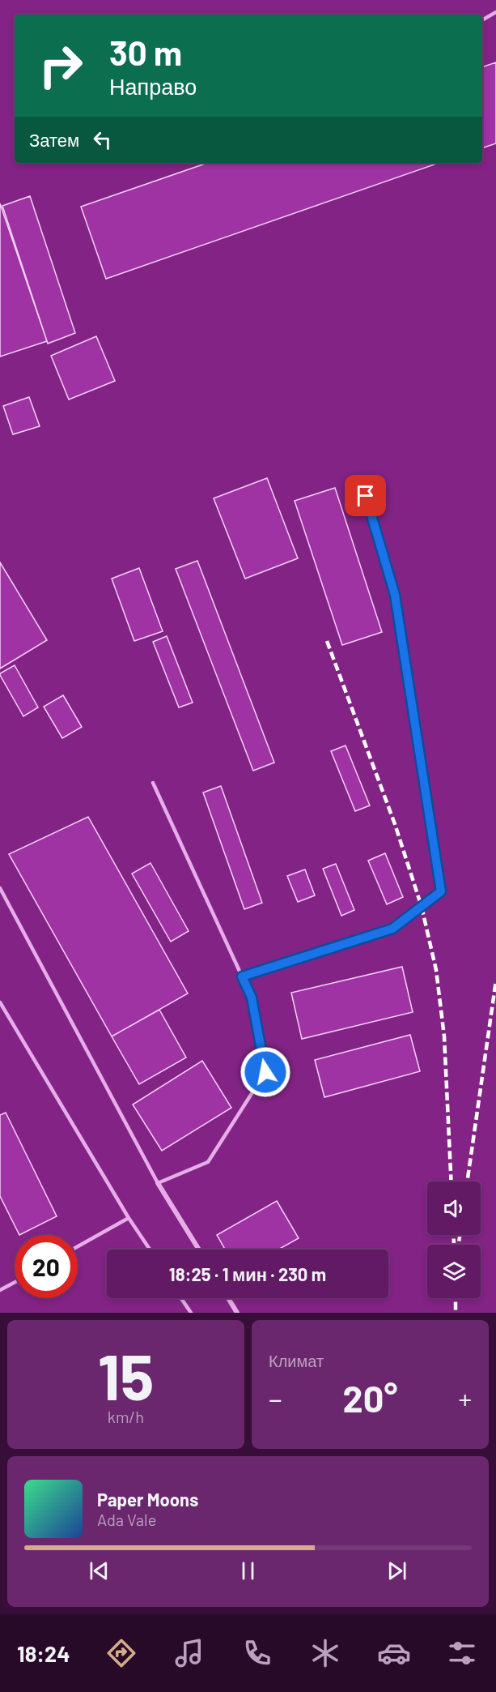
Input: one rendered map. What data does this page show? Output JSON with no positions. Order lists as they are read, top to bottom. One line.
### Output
{"page":{"turn":["30 m","Направо"],"then":"Затем","limit":"20","trip":"18:25 · 1 мин · 230 m","tile":[["15","km/h"],"Климат"],"heat":["−","20°","+"],"song":["Paper Moons","Ada Vale"],"tabs":"18:24"}}
